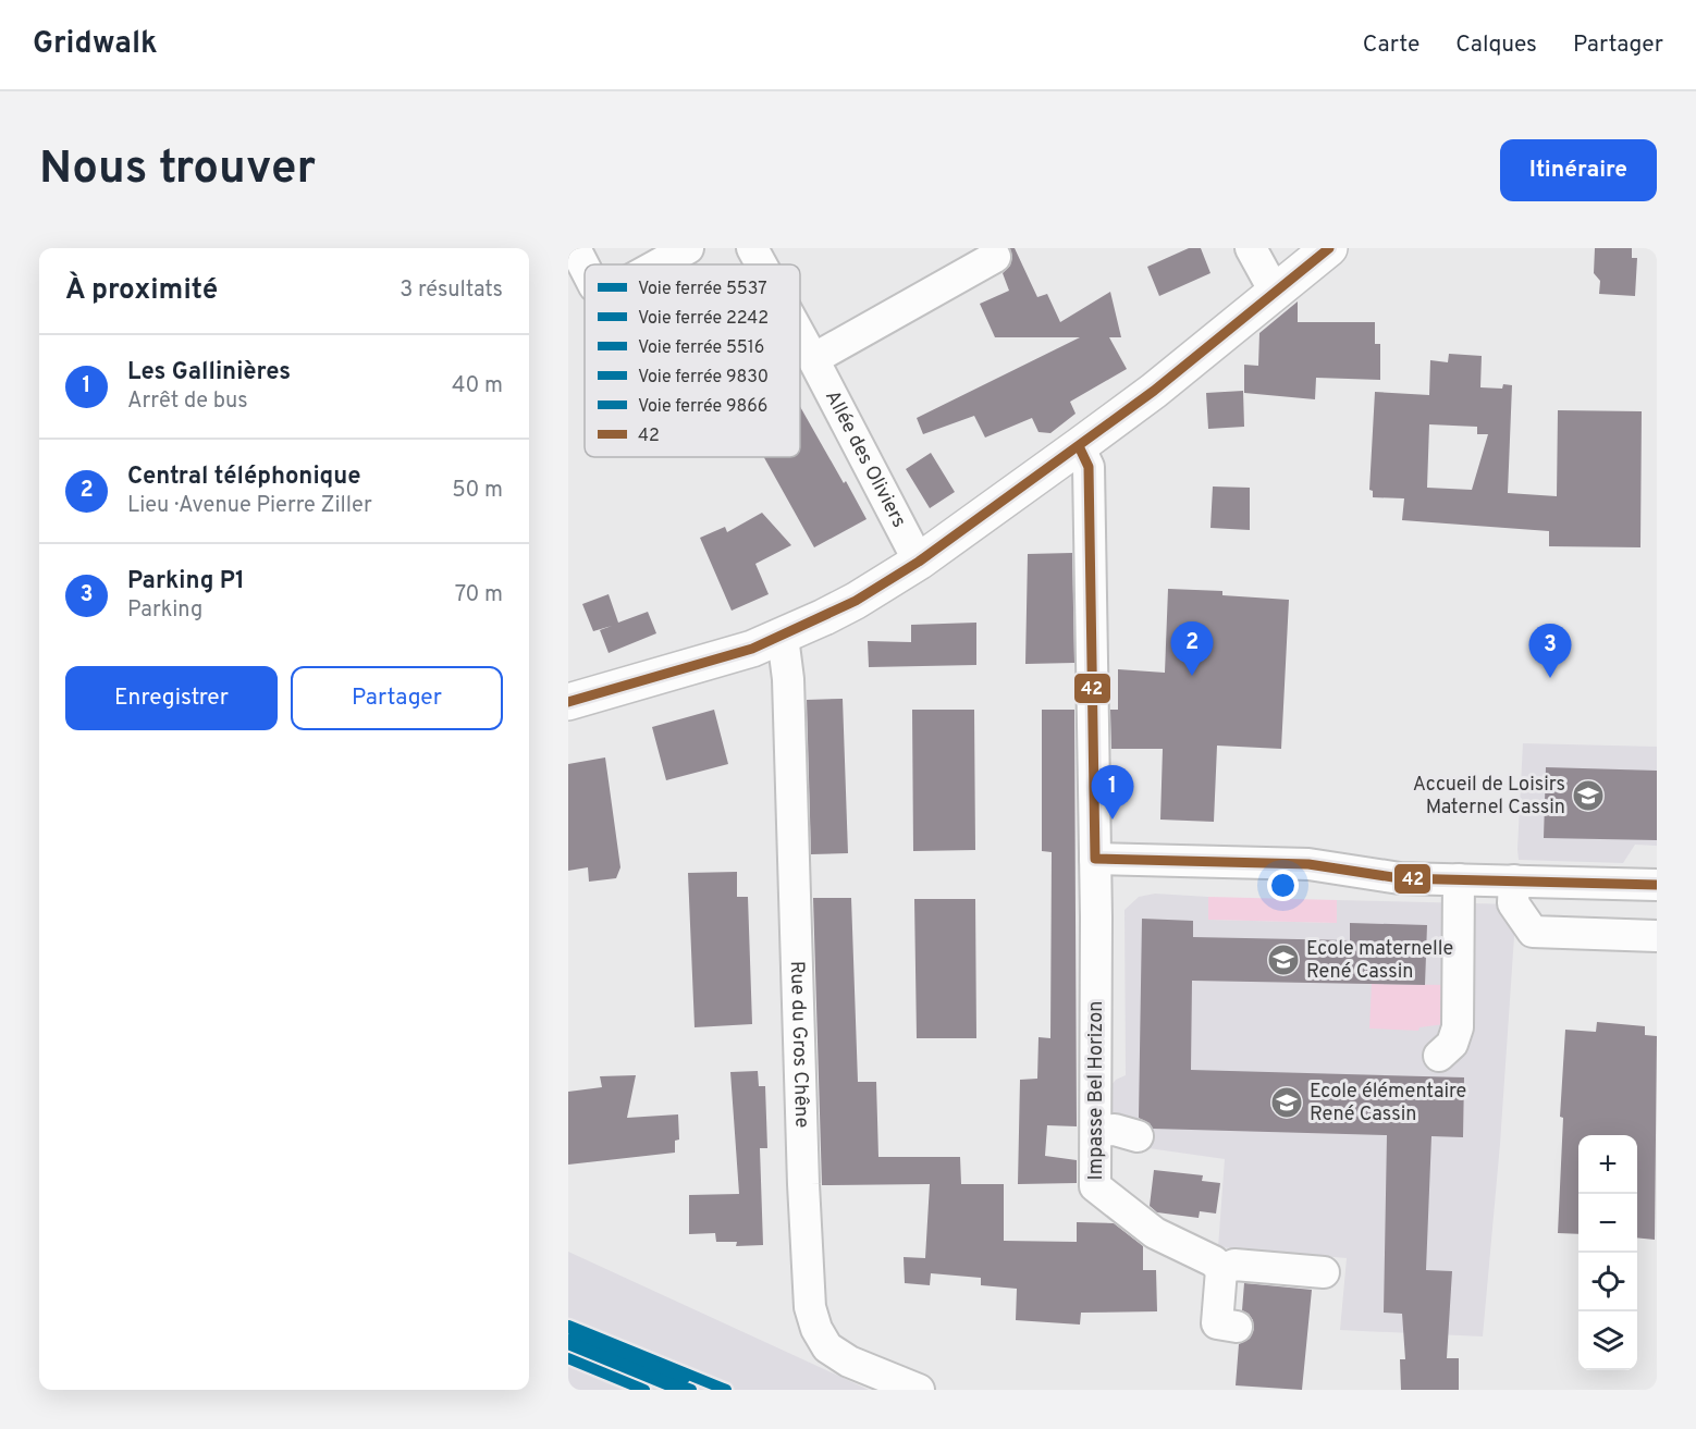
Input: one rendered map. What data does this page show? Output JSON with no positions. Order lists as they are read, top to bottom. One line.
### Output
{"streets":{"street":["Allée des Oliviers","Rue du Gros Chêne","Impasse Bel Horizon"]},"places":{"school or university":["Accueil de Loisirs Maternel Cassin","Ecole maternelle René Cassin","Ecole élémentaire René Cassin"]},"lines":["transit line 42","rail line 5537","rail line 9866","rail line 9830","rail line 2242","rail line 5516"],"legend":["Voie ferrée 5537","Voie ferrée 2242","Voie ferrée 5516","Voie ferrée 9830","Voie ferrée 9866","42"],"page":{"header":"Gridwalk","nav":["Carte","Calques","Partager"],"buttons":["Itinéraire",["Enregistrer","Partager"]],"title":"Nous trouver","heading":["À proximité","3 résultats"],"list":[{"mark":"1","name":"Les Gallinières","note":"Arrêt de bus","value":"40 m"},{"mark":"2","name":"Central téléphonique","note":"Lieu · Avenue Pierre Ziller","value":"50 m"},{"mark":"3","name":"Parking P1","note":"Parking","value":"70 m"}],"pins":["2","3","1"],"map_buttons":["+","−"]}}
